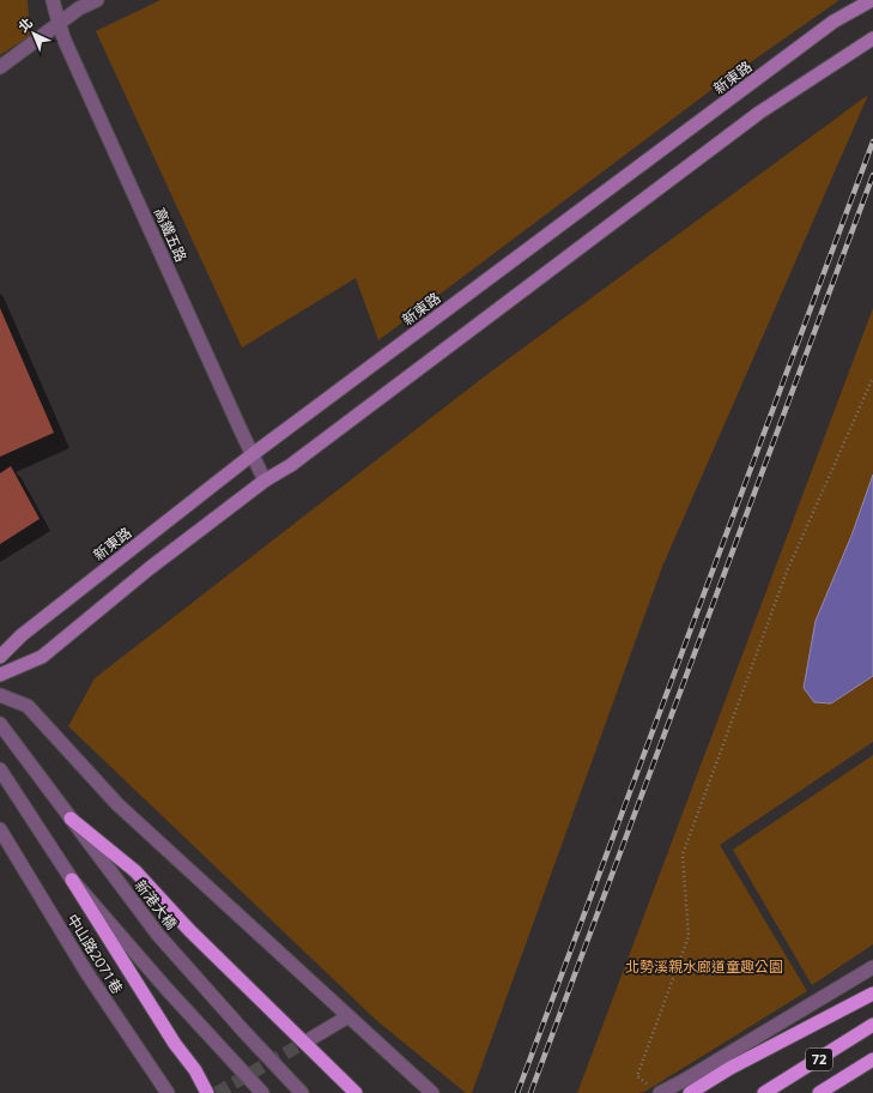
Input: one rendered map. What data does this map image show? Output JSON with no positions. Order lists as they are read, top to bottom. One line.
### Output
{"streets":{"highway":["72"],"main road":["新東路"],"street":["高鐵五路","新港大橋","中山路2071巷"]},"crossings":[["新東路","高鐵五路"]],"parks":["北勢溪親水廊道童趣公園"],"north":"top left"}
